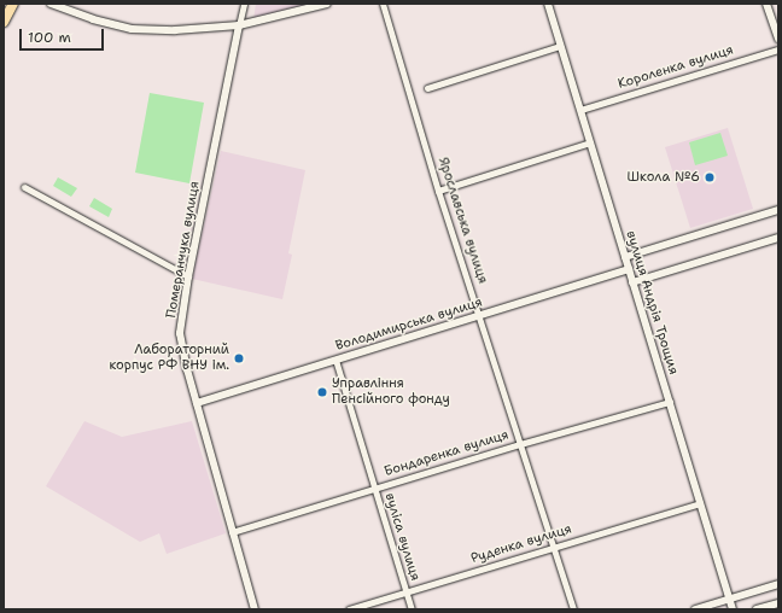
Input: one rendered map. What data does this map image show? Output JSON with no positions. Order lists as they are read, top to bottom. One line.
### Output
{"streets":{"street":["Короленка вулиця","Ярославська вулиця","Померанчука вулиця","вулиця Андрія Трощия","Володимирська вулиця","Бондаренка вулиця","вуліса вулиця","Руденка вулиця"]},"crossings":[["Короленка вулиця","вулиця Андрія Трощия"],["Ярославська вулиця","Володимирська вулиця"],["Ярославська вулиця","Бондаренка вулиця"],["Ярославська вулиця","Руденка вулиця"],["Померанчука вулиця","Володимирська вулиця"],["Померанчука вулиця","Бондаренка вулиця"],["вулиця Андрія Трощия","Володимирська вулиця"],["вулиця Андрія Трощия","Бондаренка вулиця"],["вулиця Андрія Трощия","Руденка вулиця"],["Володимирська вулиця","вуліса вулиця"],["Бондаренка вулиця","вуліса вулиця"],["вуліса вулиця","Руденка вулиця"]],"places":["Школа №6","Лабораторний корпус РФ ВНУ ім.","Управління Пенсійного фонду"],"scale_bar":"100 m"}
